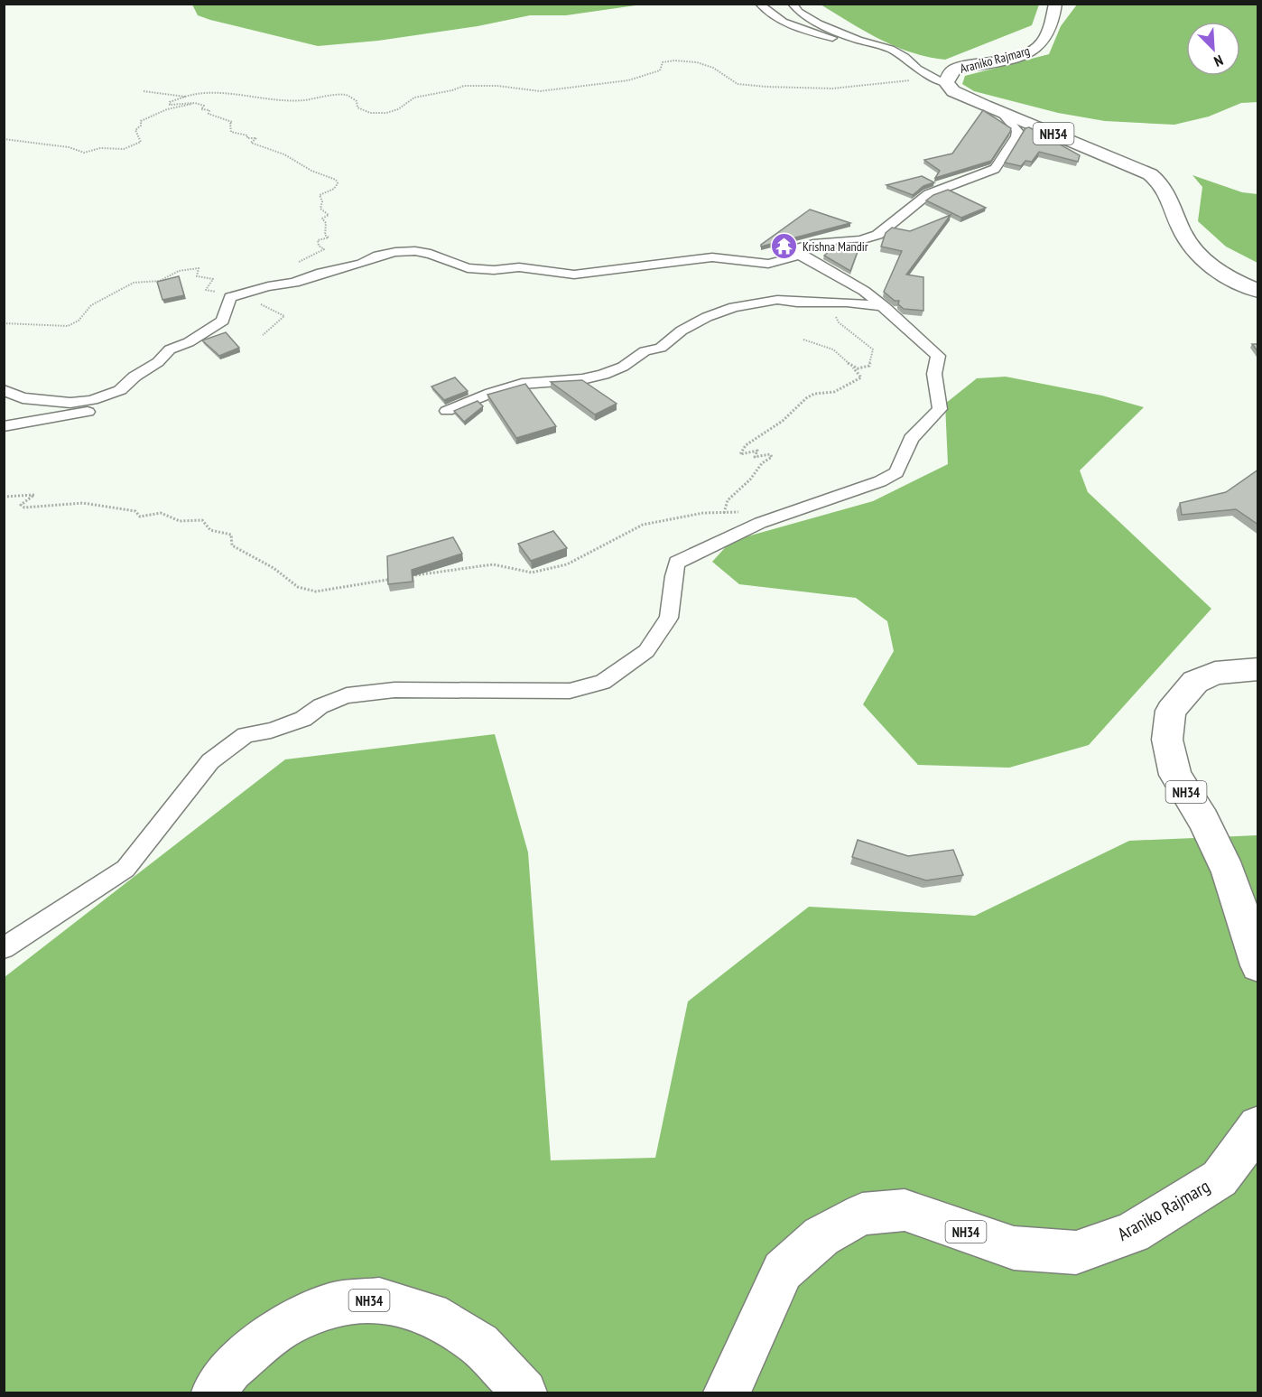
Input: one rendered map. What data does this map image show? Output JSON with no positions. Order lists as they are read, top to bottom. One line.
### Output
{"streets":{"highway":["Araniko Rajmarg","NH34"]},"places":{"temple":["Krishna Mandir"]},"north":"bottom right"}
